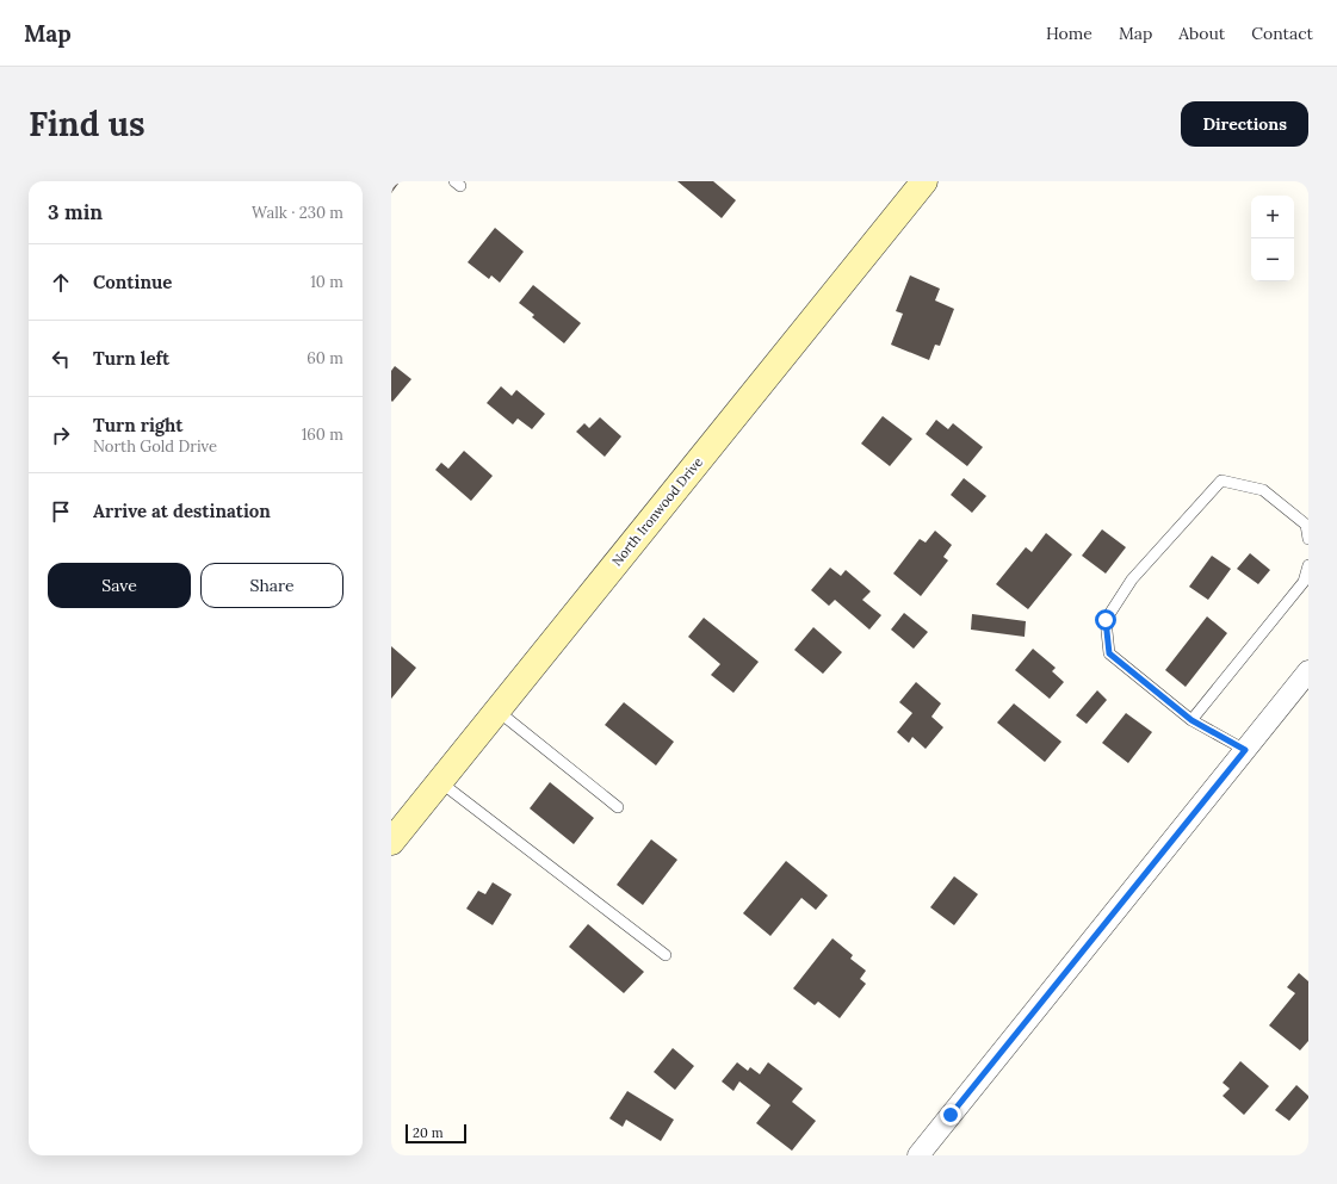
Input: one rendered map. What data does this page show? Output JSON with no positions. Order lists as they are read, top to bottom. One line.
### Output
{"streets":{"main road":["North Ironwood Drive"]},"scale_bar":"20 m","page":{"header":"Map","nav":["Home","Map","About","Contact"],"buttons":["Directions",["Save","Share"]],"title":"Find us","heading":["3 min","Walk · 230 m"],"map_buttons":["+","−"],"list":[["Continue","10 m"],["Turn left","60 m"],["Turn right","North Gold Drive","160 m"],"Arrive at destination"],"scale":"20 m"}}
